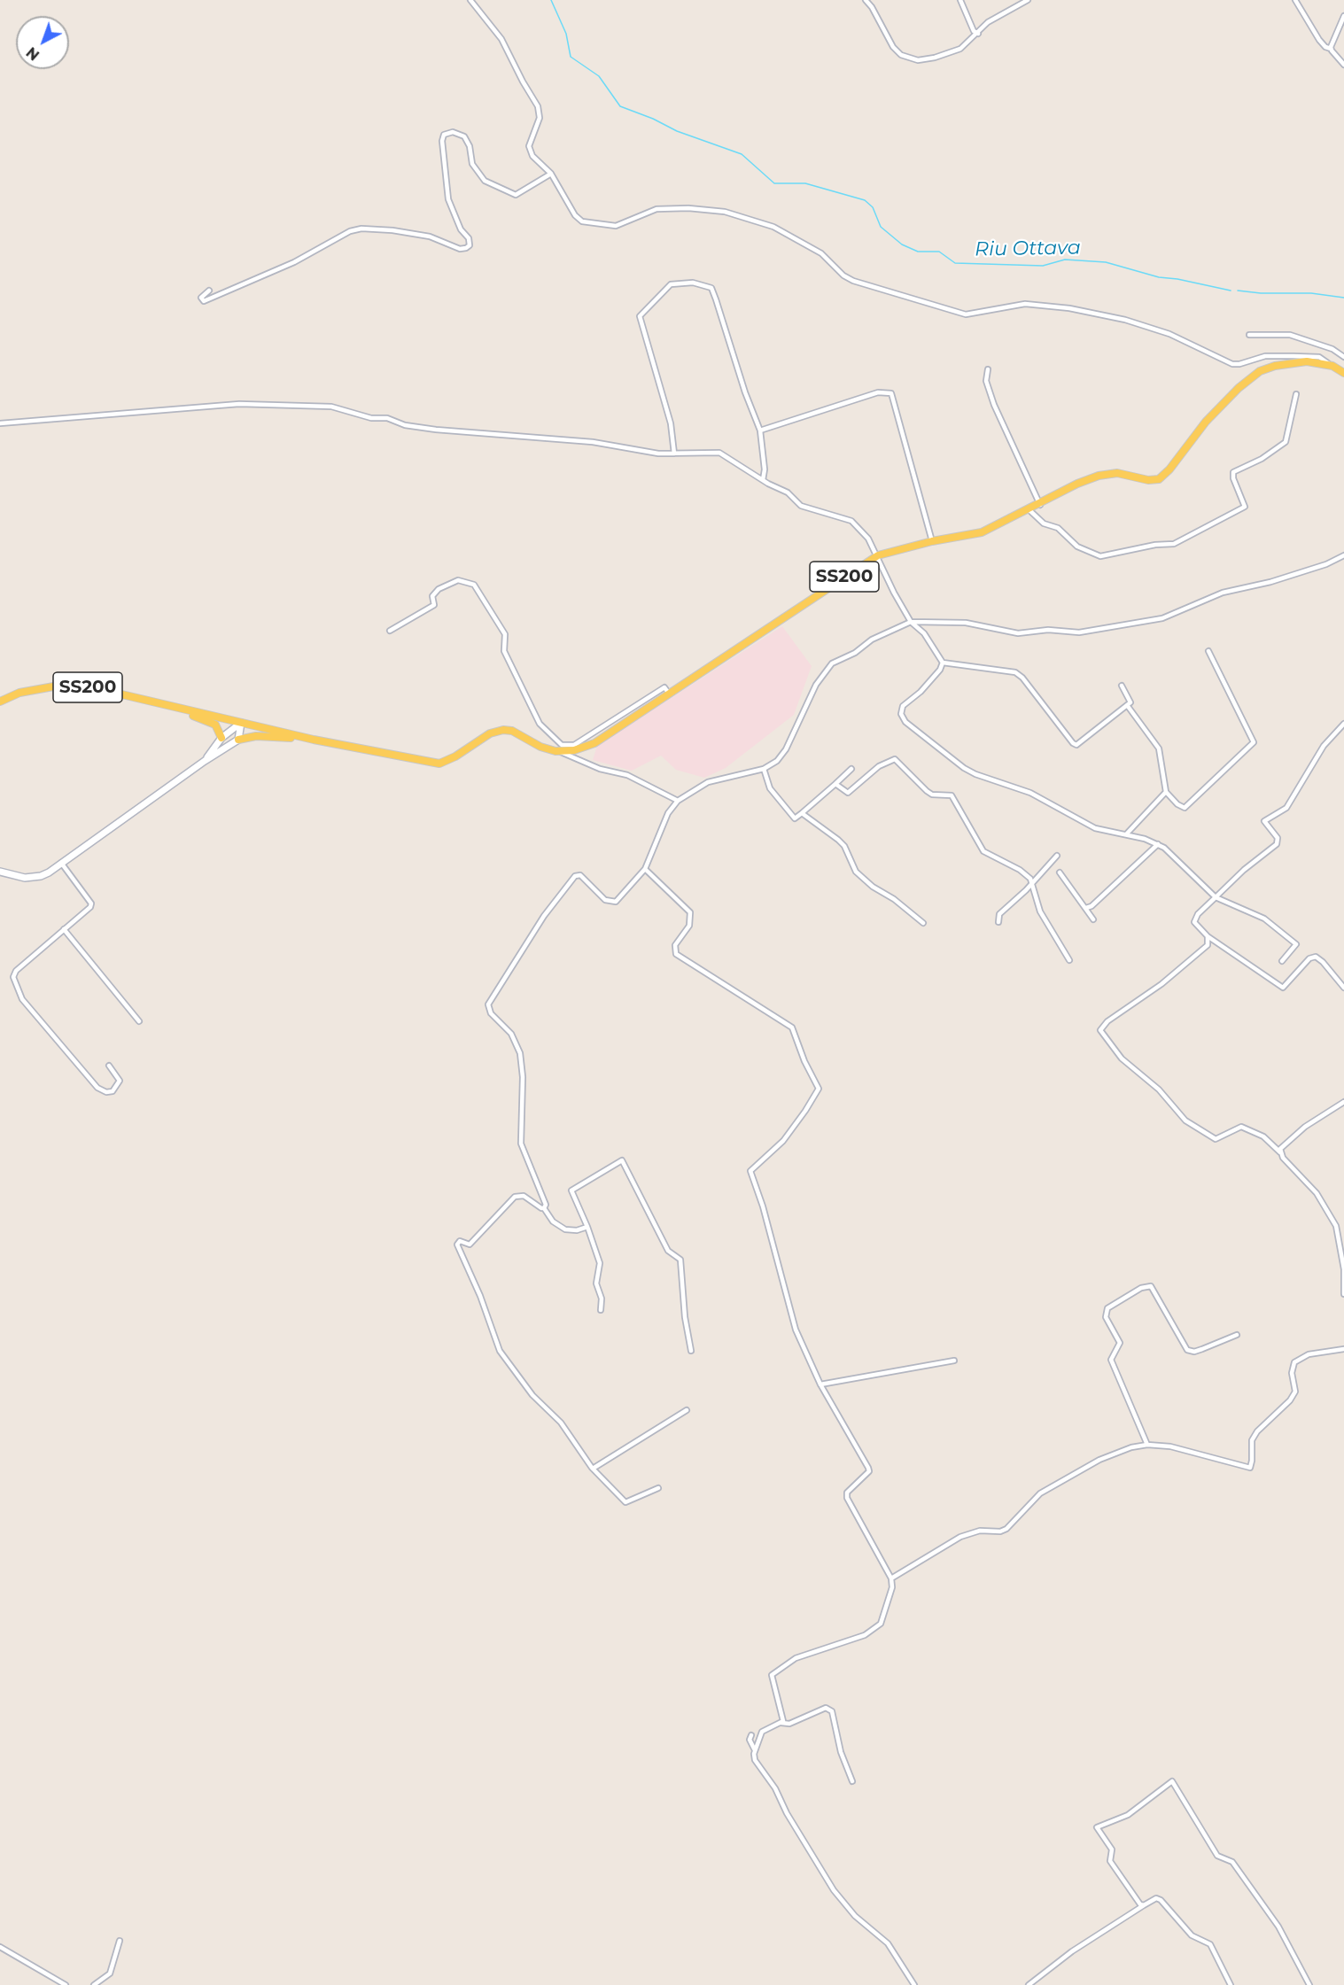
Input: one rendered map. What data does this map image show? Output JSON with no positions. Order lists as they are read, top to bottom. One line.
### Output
{"streets":{"main road":["SS200"]},"water":["Riu Ottava"],"north":"bottom left"}
